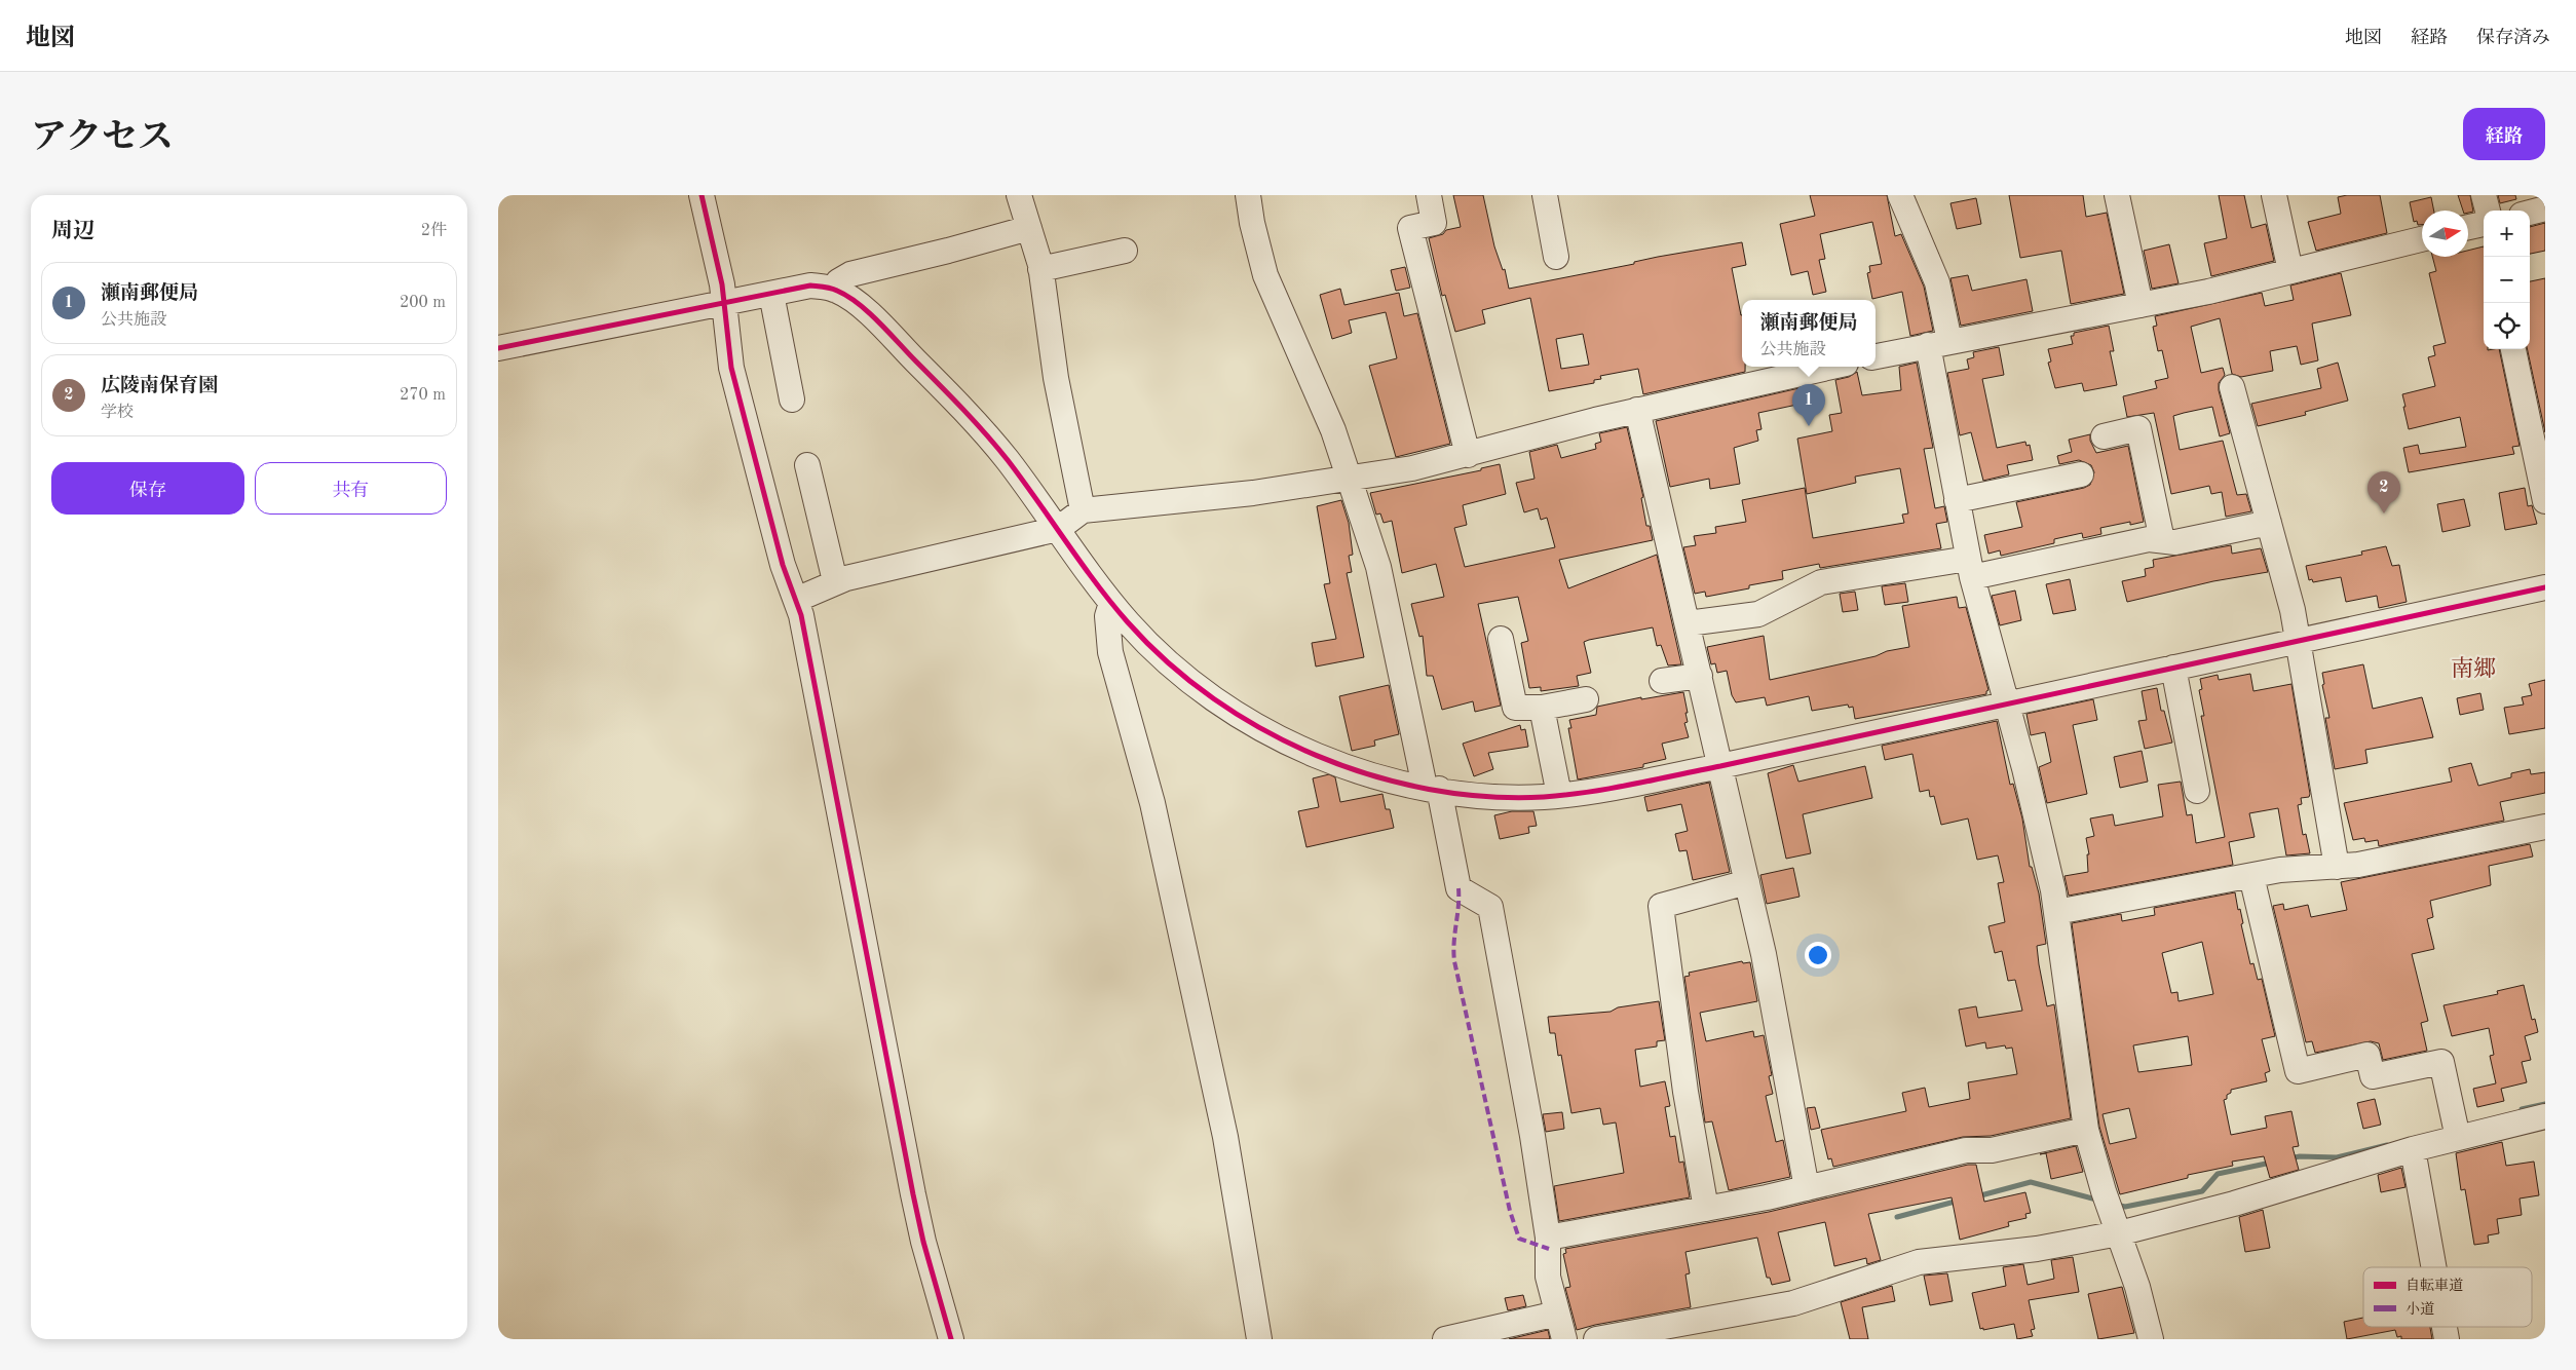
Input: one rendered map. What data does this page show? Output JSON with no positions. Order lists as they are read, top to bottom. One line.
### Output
{"districts":["南郷"],"legend":["自転車道","小道"],"north":"right","page":{"header":"地図","nav":["地図","経路","保存済み"],"title":"アクセス","buttons":["経路",["保存","共有"]],"heading":["周辺","2件"],"map_buttons":["+","−"],"list":[{"mark":"1","name":"瀬南郵便局","note":"公共施設","value":"200 m"},{"mark":"2","name":"広陵南保育園","note":"学校","value":"270 m"}],"popup":["瀬南郵便局","公共施設"],"pins":["1","2"]}}
